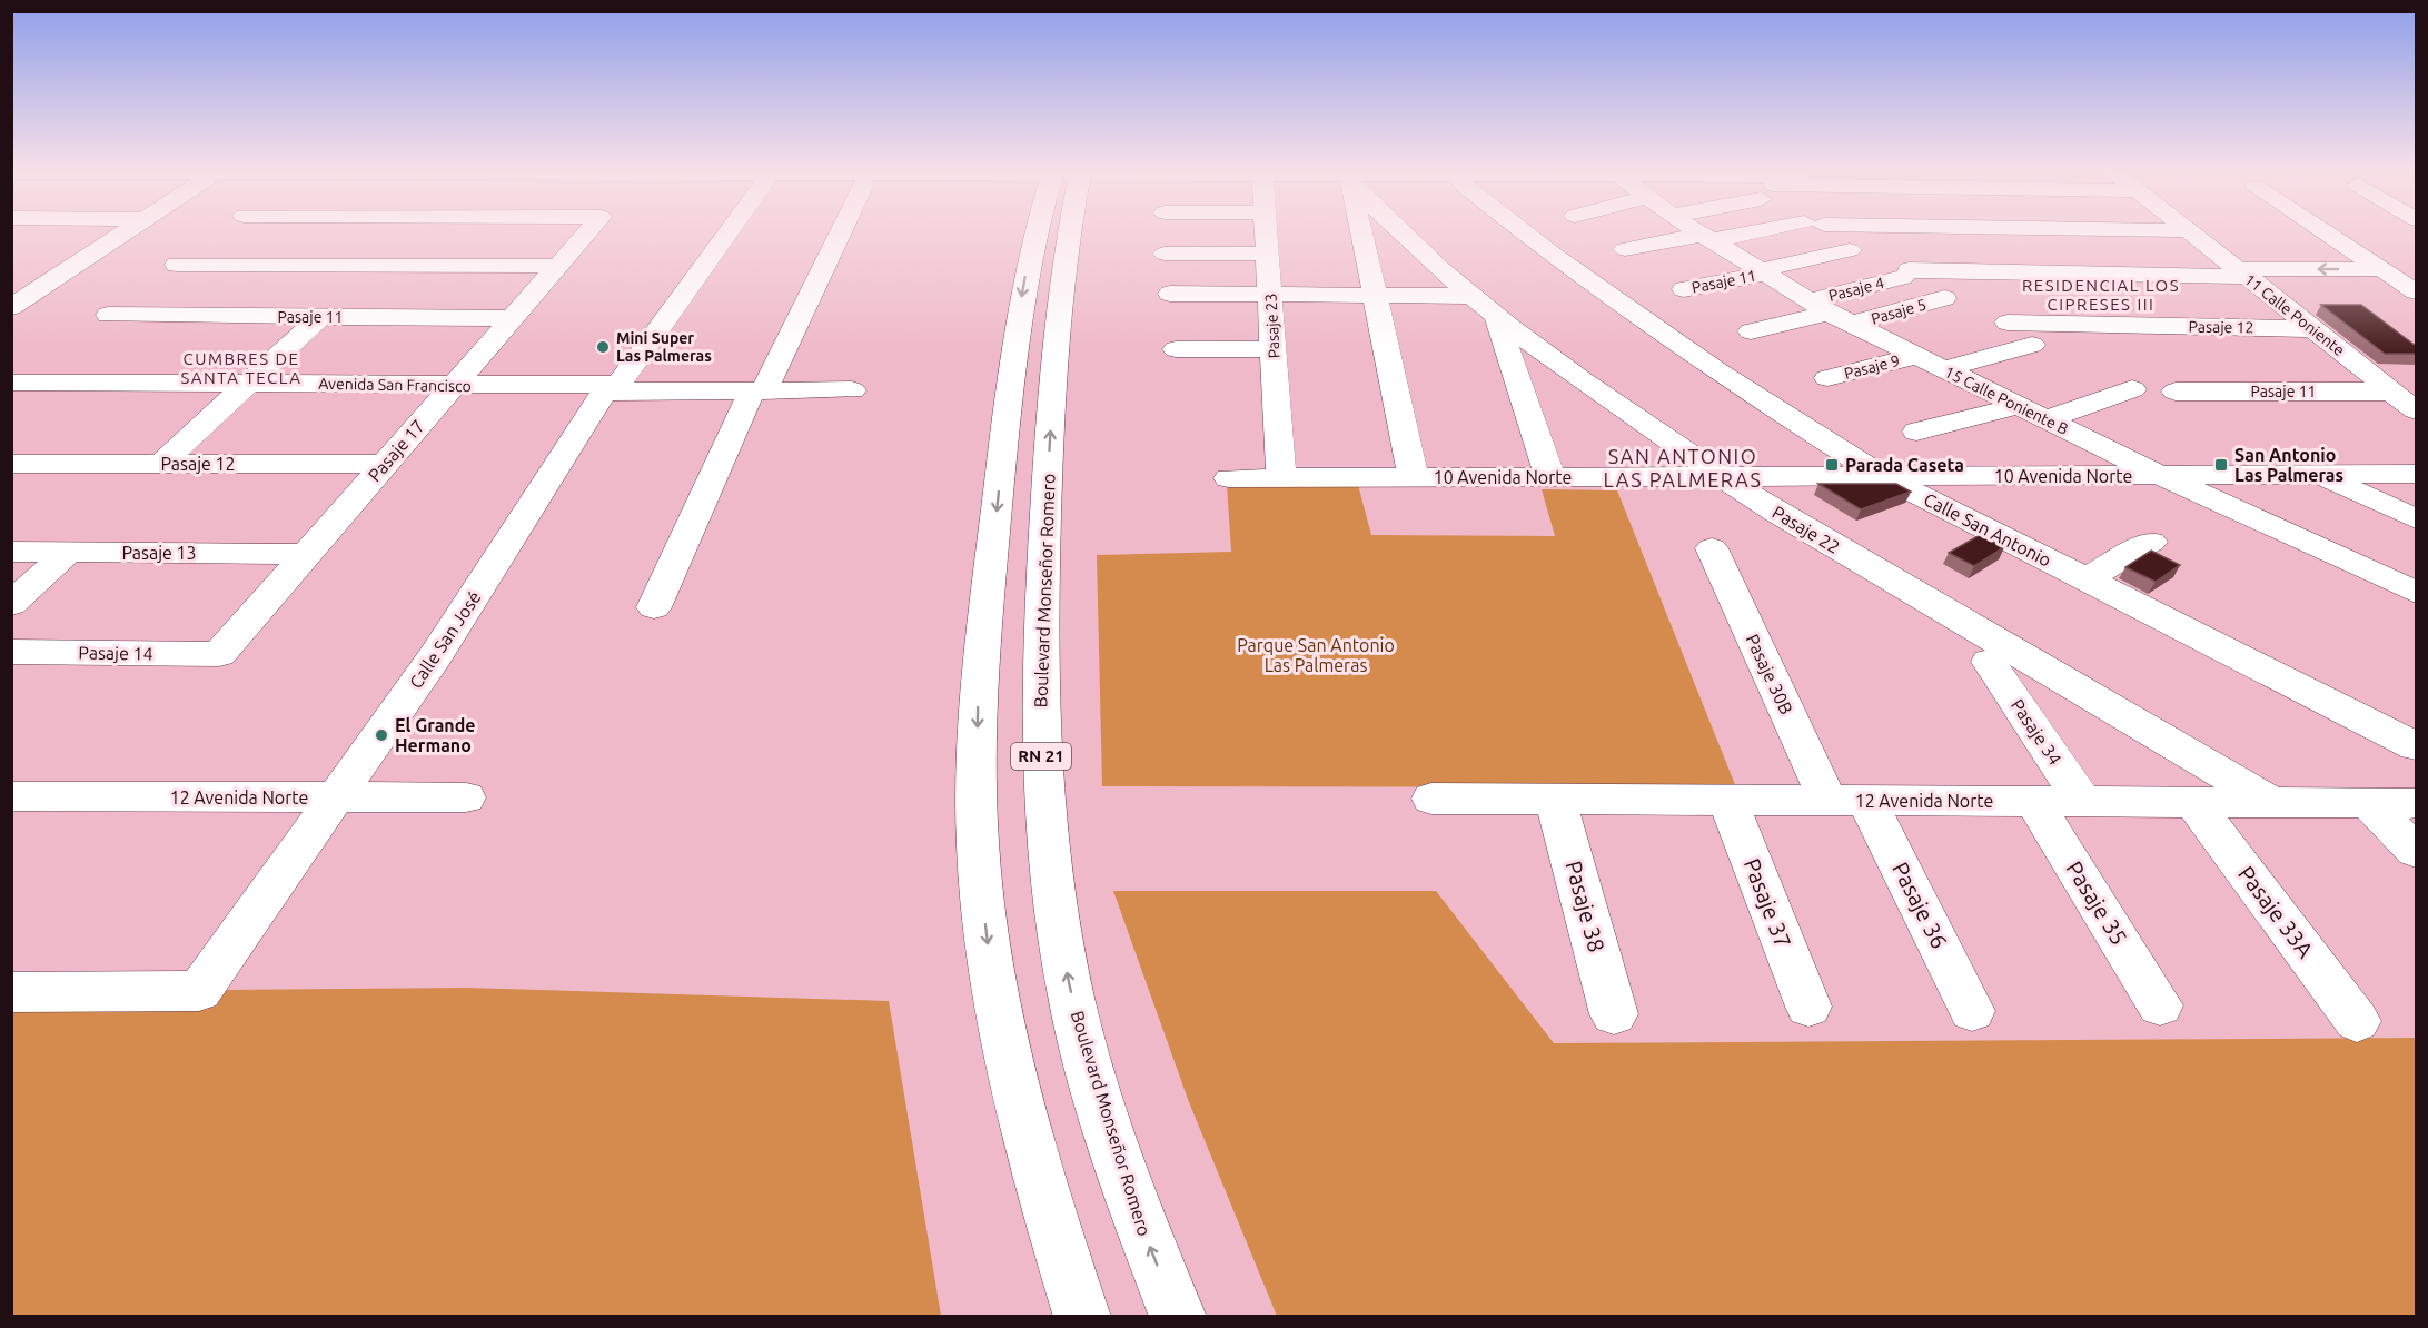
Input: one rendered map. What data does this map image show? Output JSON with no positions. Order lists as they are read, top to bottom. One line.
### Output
{"streets":{"main road":["Pasaje 11","Pasaje 4","Pasaje 5","11 Calle Poniente","Pasaje 23","Pasaje 12","Pasaje 9","Avenida San Francisco","15 Calle Poniente B","Pasaje 17","10 Avenida Norte","Pasaje 22","Calle San Antonio","Pasaje 13","Boulevard Monseñor Romero","Calle San José","Pasaje 14","Pasaje 30B","Pasaje 34","RN 21","12 Avenida Norte","Pasaje 37","Pasaje 35","Pasaje 36","Pasaje 38","Pasaje 33A"]},"crossings":[["Pasaje 11","11 Calle Poniente"],["Pasaje 11","15 Calle Poniente B"],["Pasaje 11","Pasaje 17"],["Pasaje 4","Pasaje 5"],["Pasaje 4","11 Calle Poniente"],["Pasaje 4","15 Calle Poniente B"],["Pasaje 5","15 Calle Poniente B"],["11 Calle Poniente","Pasaje 12"],["Pasaje 23","10 Avenida Norte"],["Pasaje 12","Pasaje 17"],["Pasaje 9","15 Calle Poniente B"],["Avenida San Francisco","Pasaje 17"],["Avenida San Francisco","Calle San José"],["15 Calle Poniente B","10 Avenida Norte"],["Pasaje 17","Pasaje 13"],["Pasaje 17","Pasaje 14"],["10 Avenida Norte","Pasaje 22"],["10 Avenida Norte","Calle San Antonio"],["Pasaje 22","12 Avenida Norte"],["Calle San José","12 Avenida Norte"],["Pasaje 30B","12 Avenida Norte"],["Pasaje 30B","Pasaje 36"],["Pasaje 34","12 Avenida Norte"],["12 Avenida Norte","Pasaje 37"],["12 Avenida Norte","Pasaje 35"],["12 Avenida Norte","Pasaje 36"],["12 Avenida Norte","Pasaje 38"],["12 Avenida Norte","Pasaje 33A"]],"districts":["RESIDENCIAL LOS CIPRESES III","CUMBRES DE SANTA TECLA","SAN ANTONIO LAS PALMERAS"],"parks":["Parque San Antonio Las Palmeras"],"places":{"other":["Mini Super Las Palmeras","El Grande Hermano"],"transit":["Parada Caseta","San Antonio Las Palmeras"]}}
